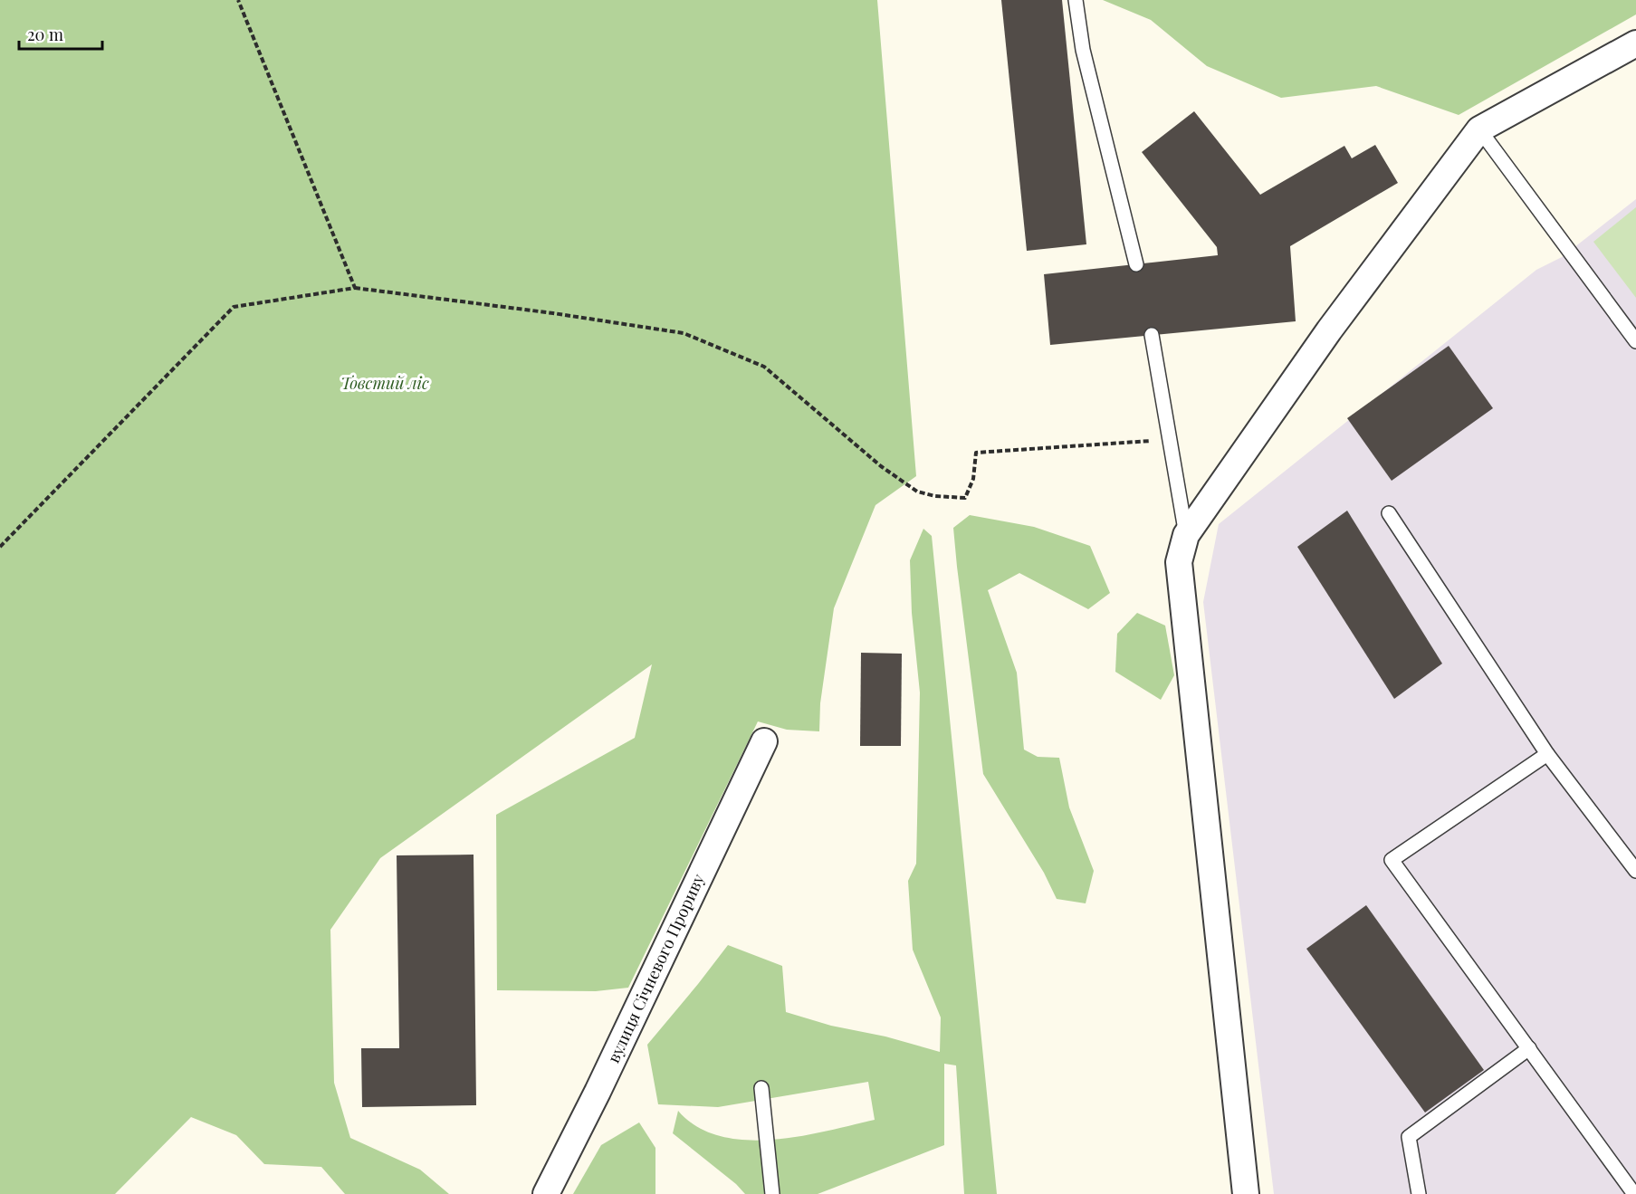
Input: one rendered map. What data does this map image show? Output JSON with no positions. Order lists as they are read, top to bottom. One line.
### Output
{"streets":{"street":["вулиця Січневого Прориву"]},"parks":["Товстий ліс"],"scale_bar":"20 m"}
